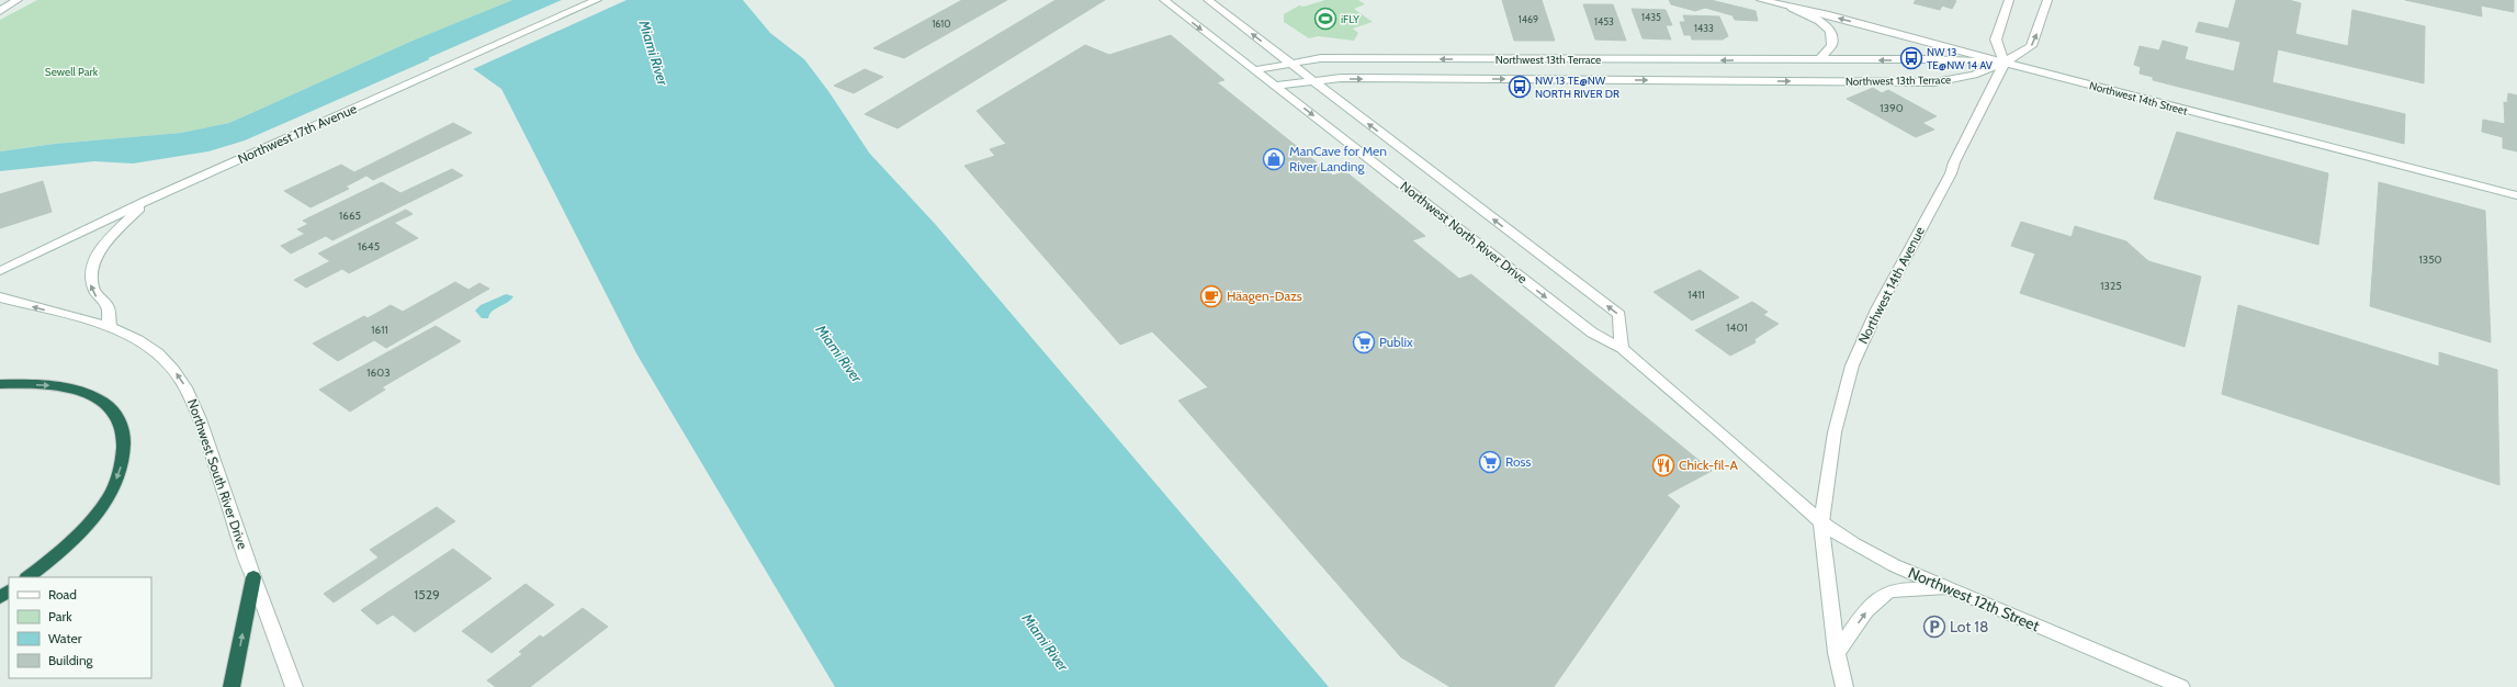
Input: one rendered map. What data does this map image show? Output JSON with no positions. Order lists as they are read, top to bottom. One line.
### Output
{"streets":{"main road":["Northwest 13th Terrace","Northwest 14th Street","Northwest 17th Avenue","Northwest North River Drive","Northwest 14th Avenue","Northwest South River Drive","Northwest 12th Street"]},"crossings":[["Northwest 13th Terrace","Northwest 14th Street"],["Northwest 13th Terrace","Northwest North River Drive"],["Northwest 13th Terrace","Northwest 14th Avenue"],["Northwest 14th Street","Northwest 14th Avenue"],["Northwest North River Drive","Northwest 14th Avenue"],["Northwest North River Drive","Northwest 12th Street"],["Northwest 14th Avenue","Northwest 12th Street"]],"one_way":["Northwest South River Drive"],"water":["Miami River"],"parks":["Sewell Park"],"places":{"sports":["iFLY"],"bus stop":["NW 13 TE@NW 14 AV","NW 13 TE@NW NORTH RIVER DR"],"shop":["ManCave for Men River Landing"],"cafe":["Häagen-Dazs"],"supermarket":["Publix","Ross"],"restaurant":["Chick-fil-A"],"parking":["Lot 18"]},"house_numbers":["1435","1469","1453","1610","1433","1390","1665","1645","1350","1325","1411","1401","1611","1603","1529"],"legend":["Road","Park","Water","Building"]}
